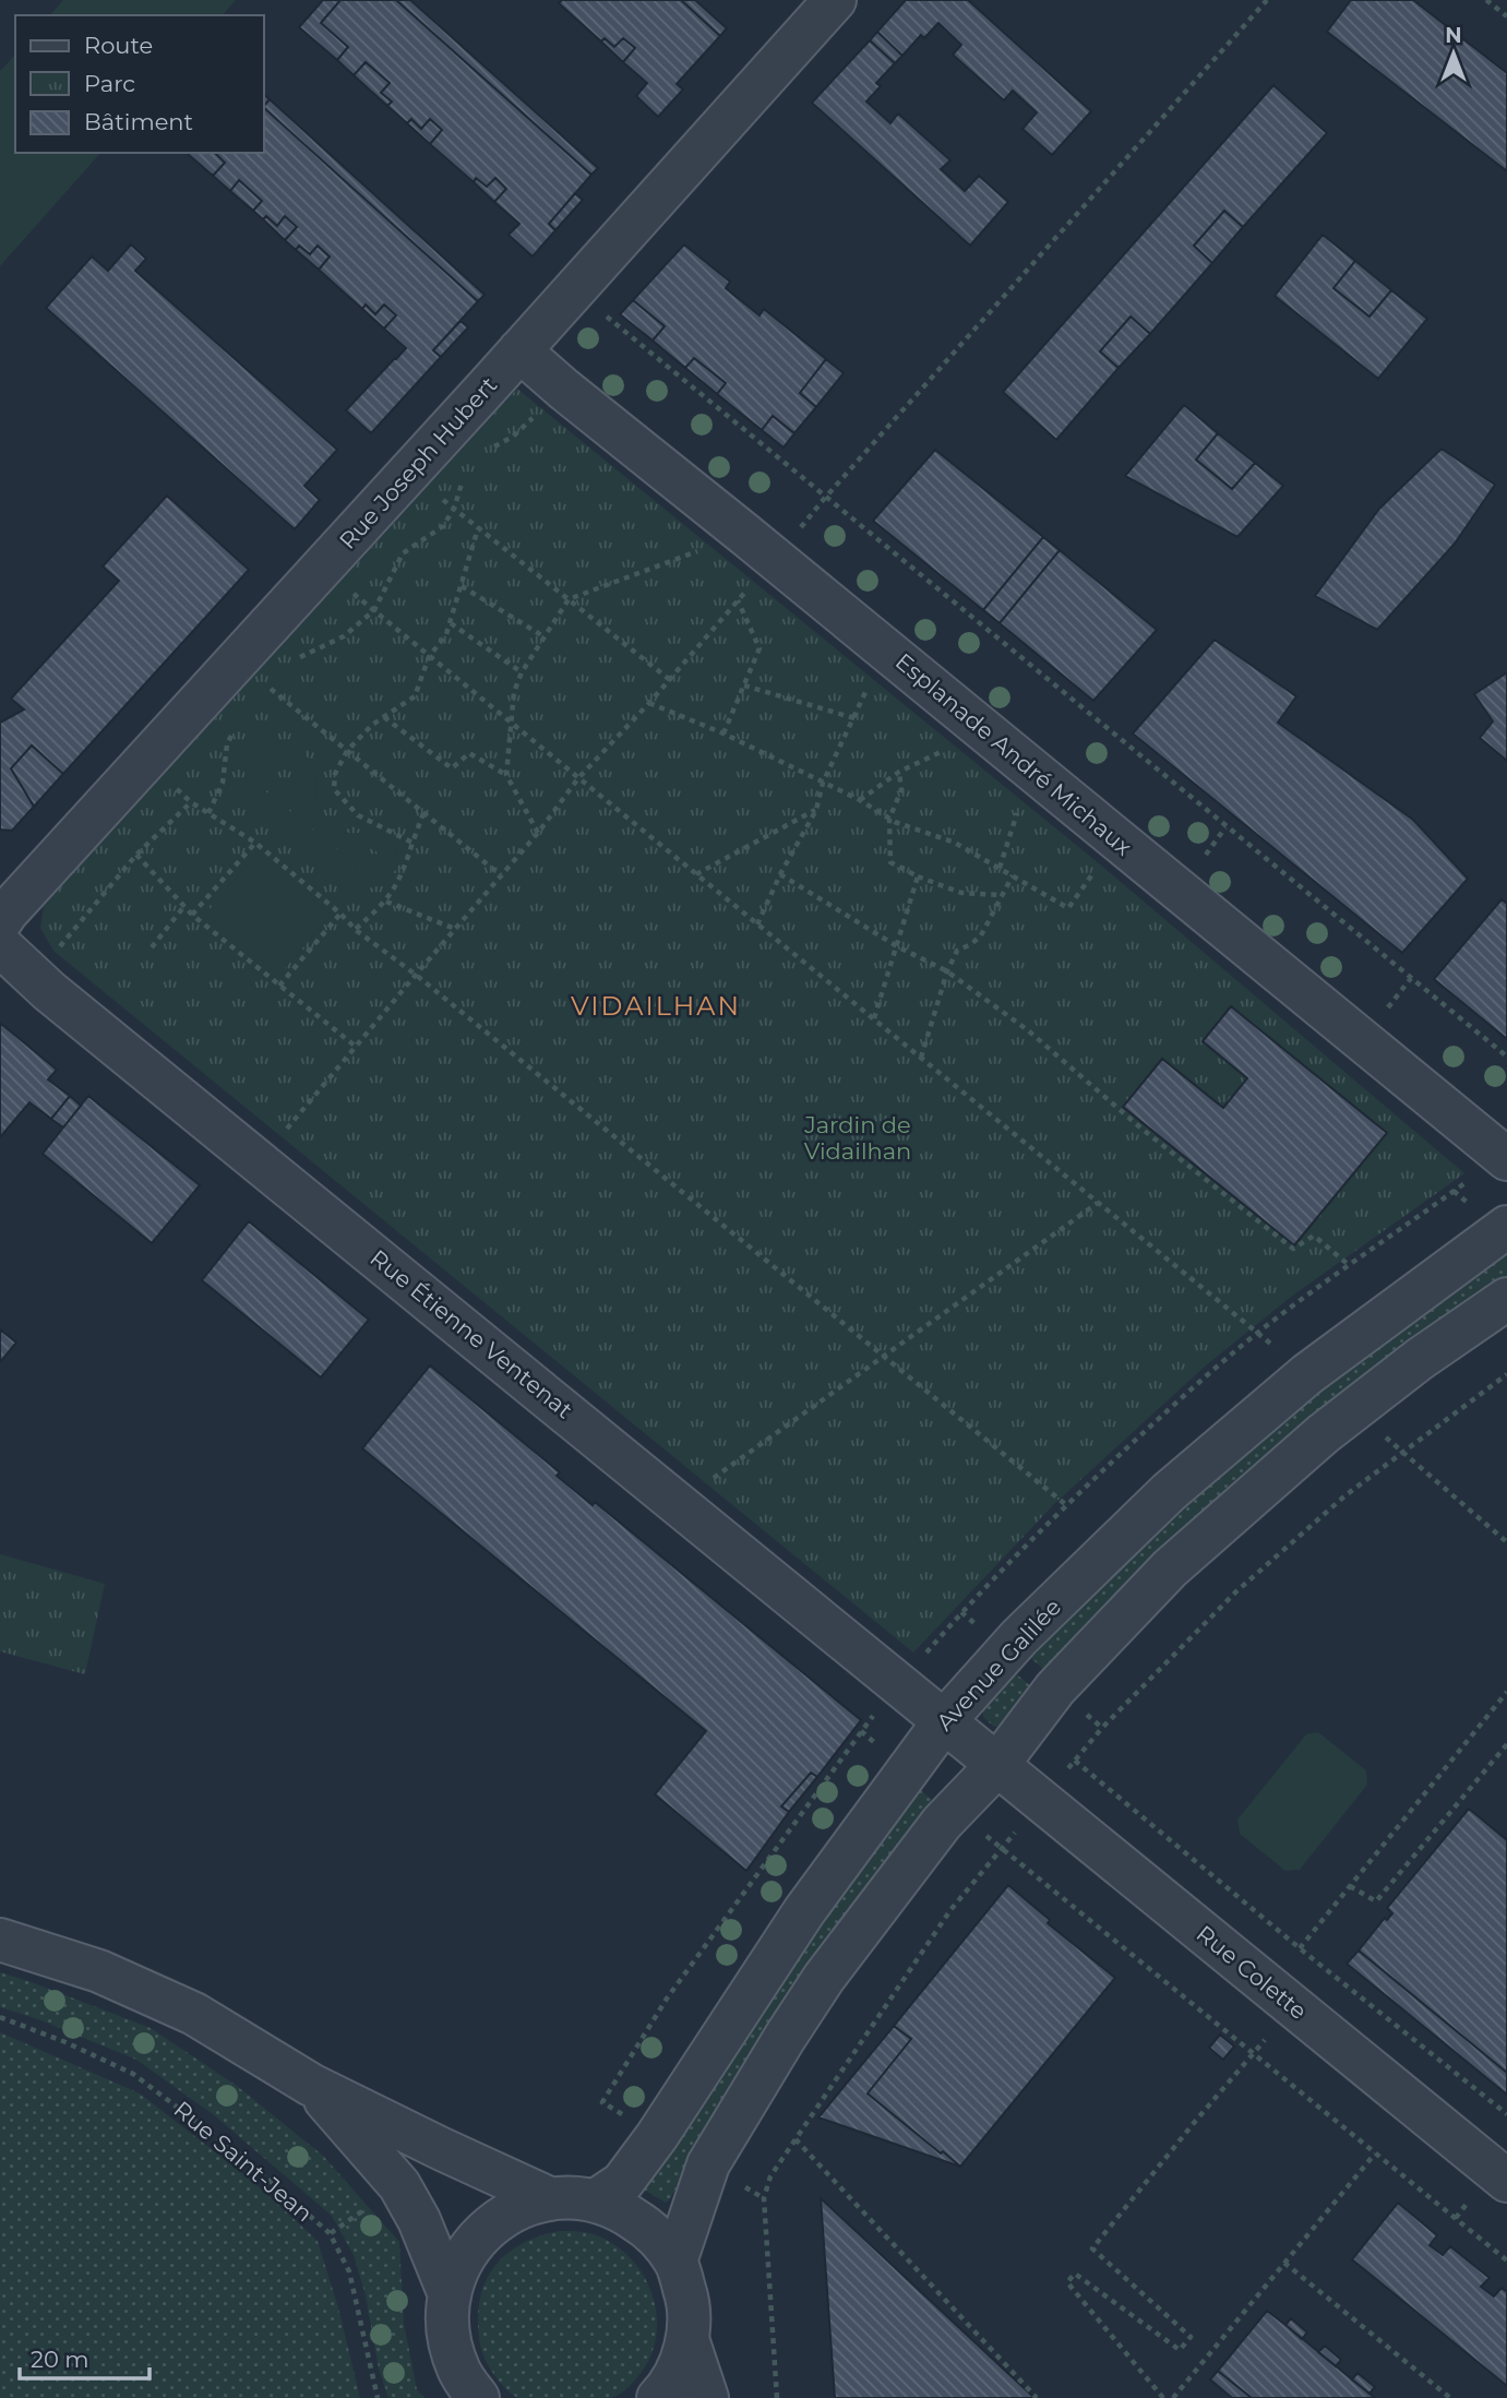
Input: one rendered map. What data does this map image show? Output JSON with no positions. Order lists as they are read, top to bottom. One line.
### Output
{"streets":{"street":["Rue Joseph Hubert","Esplanade André Michaux","Rue Étienne Ventenat","Avenue Galilée","Rue Colette"],"path":["Rue Saint-Jean"]},"crossings":[["Rue Joseph Hubert","Esplanade André Michaux"],["Rue Étienne Ventenat","Avenue Galilée"],["Rue Étienne Ventenat","Rue Colette"]],"districts":["VIDAILHAN"],"parks":["Jardin de Vidailhan"],"legend":["Route","Parc","Bâtiment"],"scale_bar":"20 m","north":"top"}
